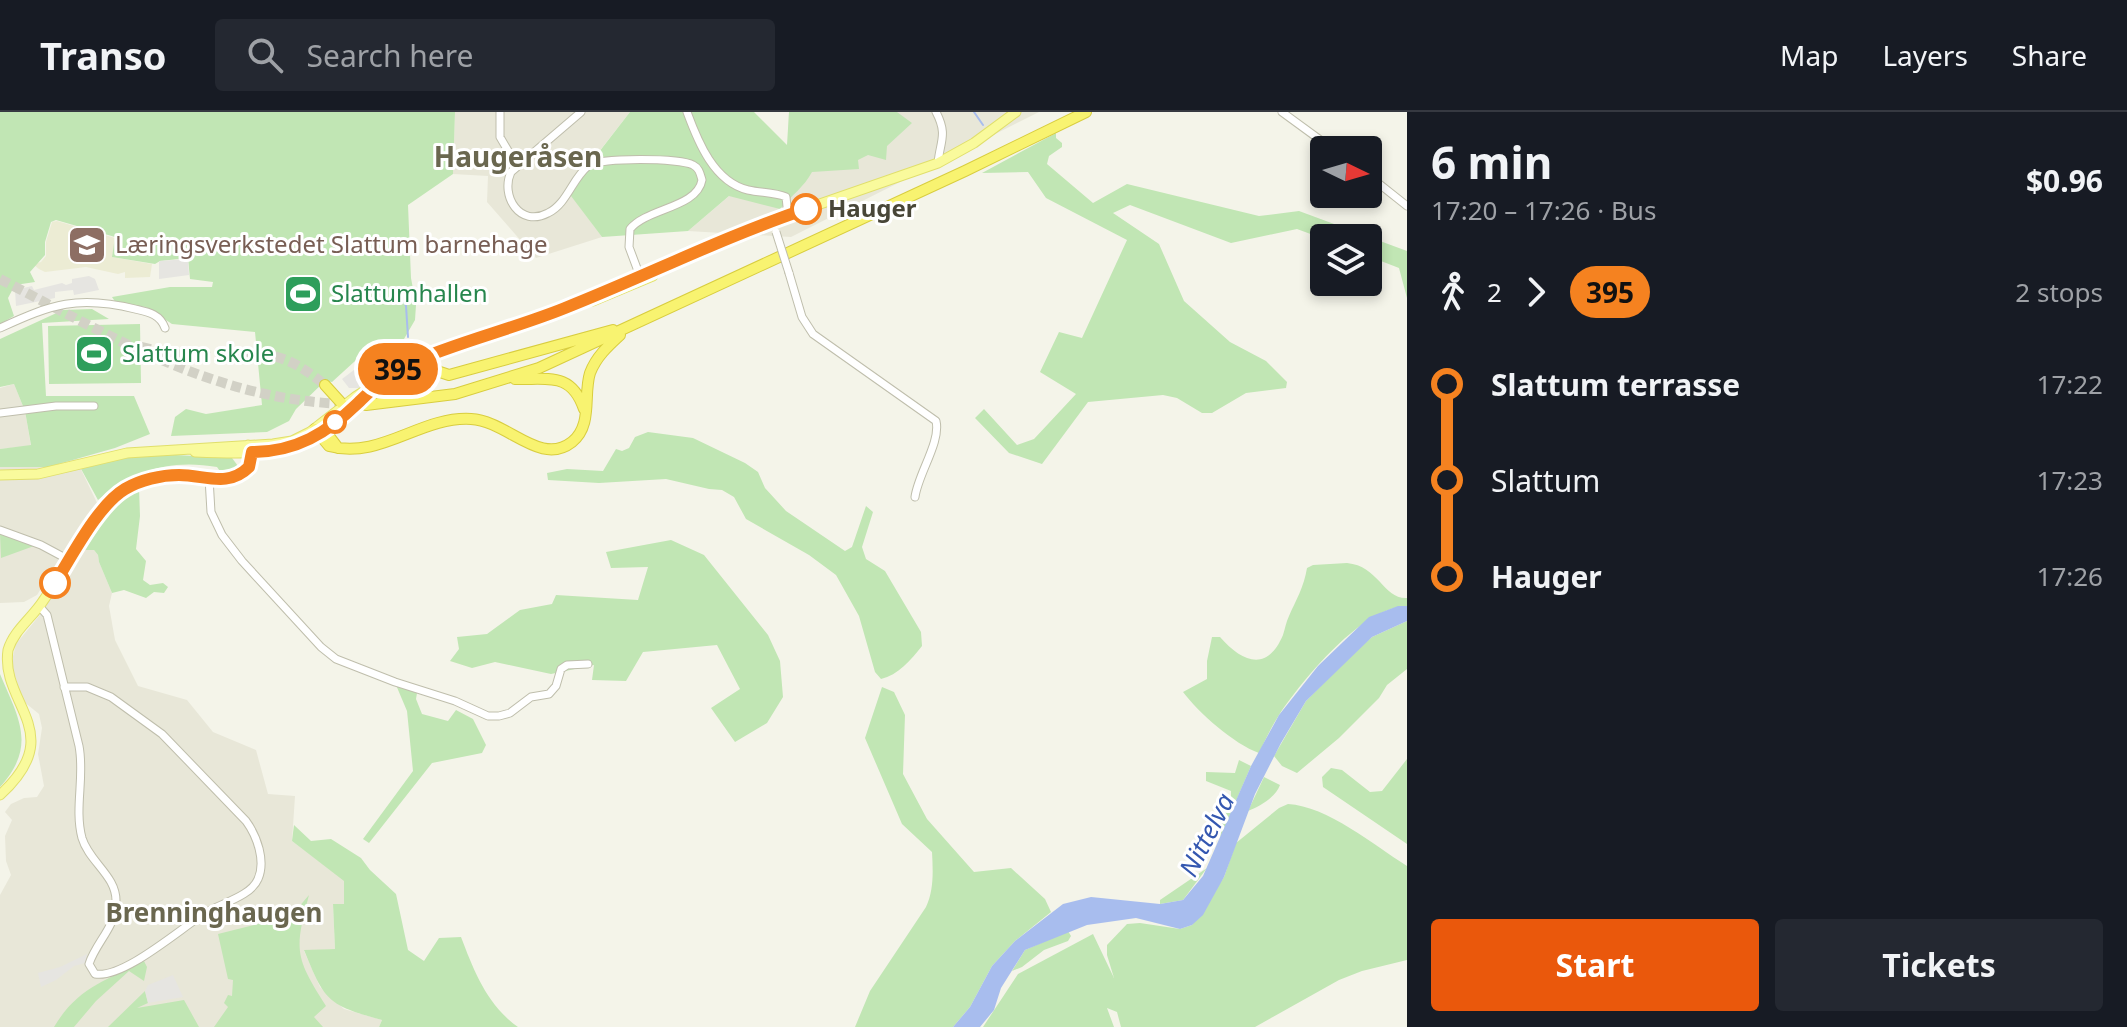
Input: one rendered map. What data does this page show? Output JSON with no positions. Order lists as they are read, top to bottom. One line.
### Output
{"districts":["Haugeråsen","Brenninghaugen"],"water":["Nittelva"],"places":{"other":["Hauger"],"school or university":["Læringsverkstedet Slattum barnehage"],"sports":["Slattumhallen","Slattum skole"]},"lines":["bus line 395"],"north":"right","page":{"header":"Transo","search":"Search here","nav":["Map","Layers","Share"],"on_map":"395","heading":["6 min","17:20 – 17:26 · Bus","$0.96"],"legs":["2","395","2 stops"],"list":[{"name":"Slattum terrasse","value":"17:22"},{"name":"Slattum","value":"17:23"},{"name":"Hauger","value":"17:26"}],"buttons":["Start","Tickets"]}}
